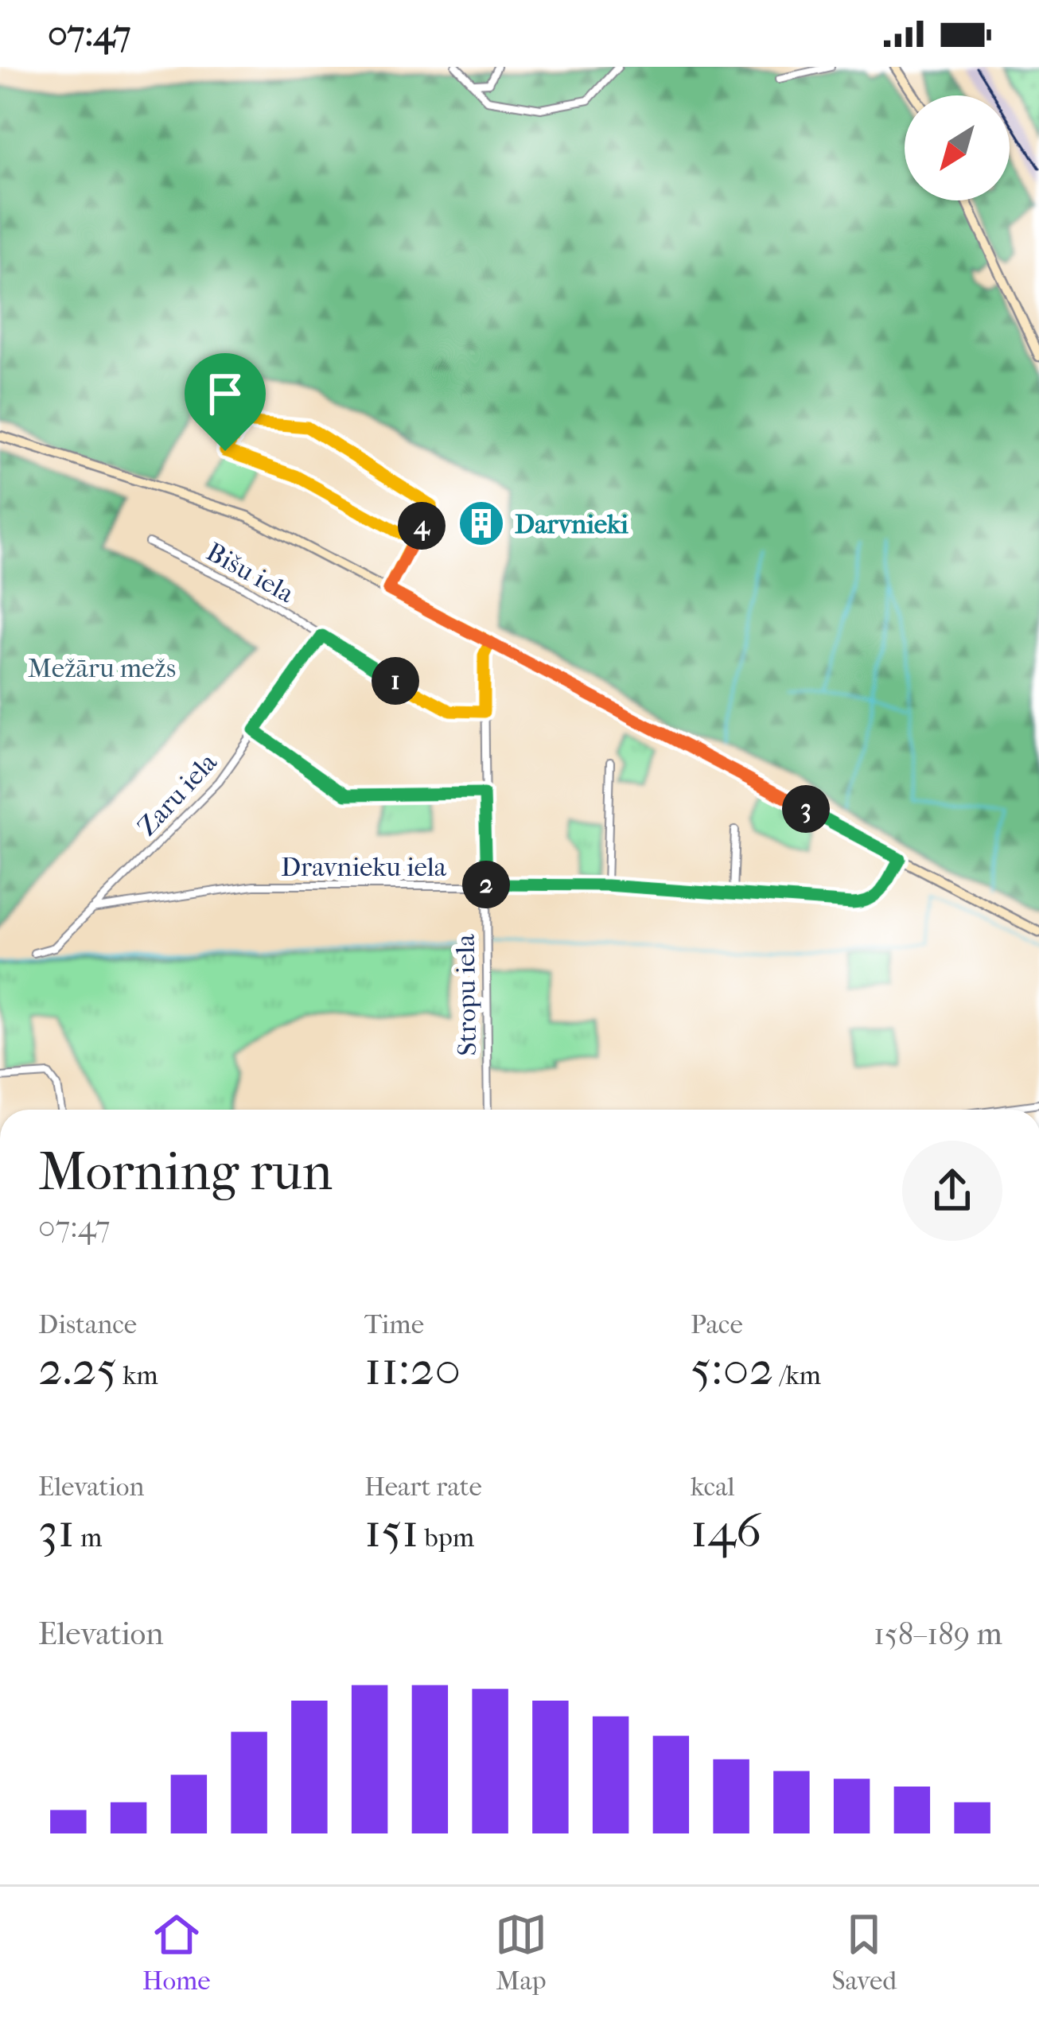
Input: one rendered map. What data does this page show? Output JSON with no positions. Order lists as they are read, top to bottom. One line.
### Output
{"streets":{"street":["Bišu iela","Zaru iela","Dravnieku iela","Stropu iela"]},"crossings":[["Bišu iela","Zaru iela"],["Bišu iela","Stropu iela"],["Zaru iela","Dravnieku iela"],["Dravnieku iela","Stropu iela"]],"parks":["Mežāru mežs"],"places":{"building":["Darvnieki"]},"north":"bottom left","page":{"status":"07:47","pins":["4","1","3","2"],"heading":["Morning run","07:47"],"stats":[["Distance","2.25 km"],["Time","11:20"],["Pace","5:02 /km"],["Elevation","31 m"],["Heart rate","151 bpm"],["kcal","146"]],"chart":["Elevation","158–189 m"],"tabs":["Home","Map","Saved"]}}
